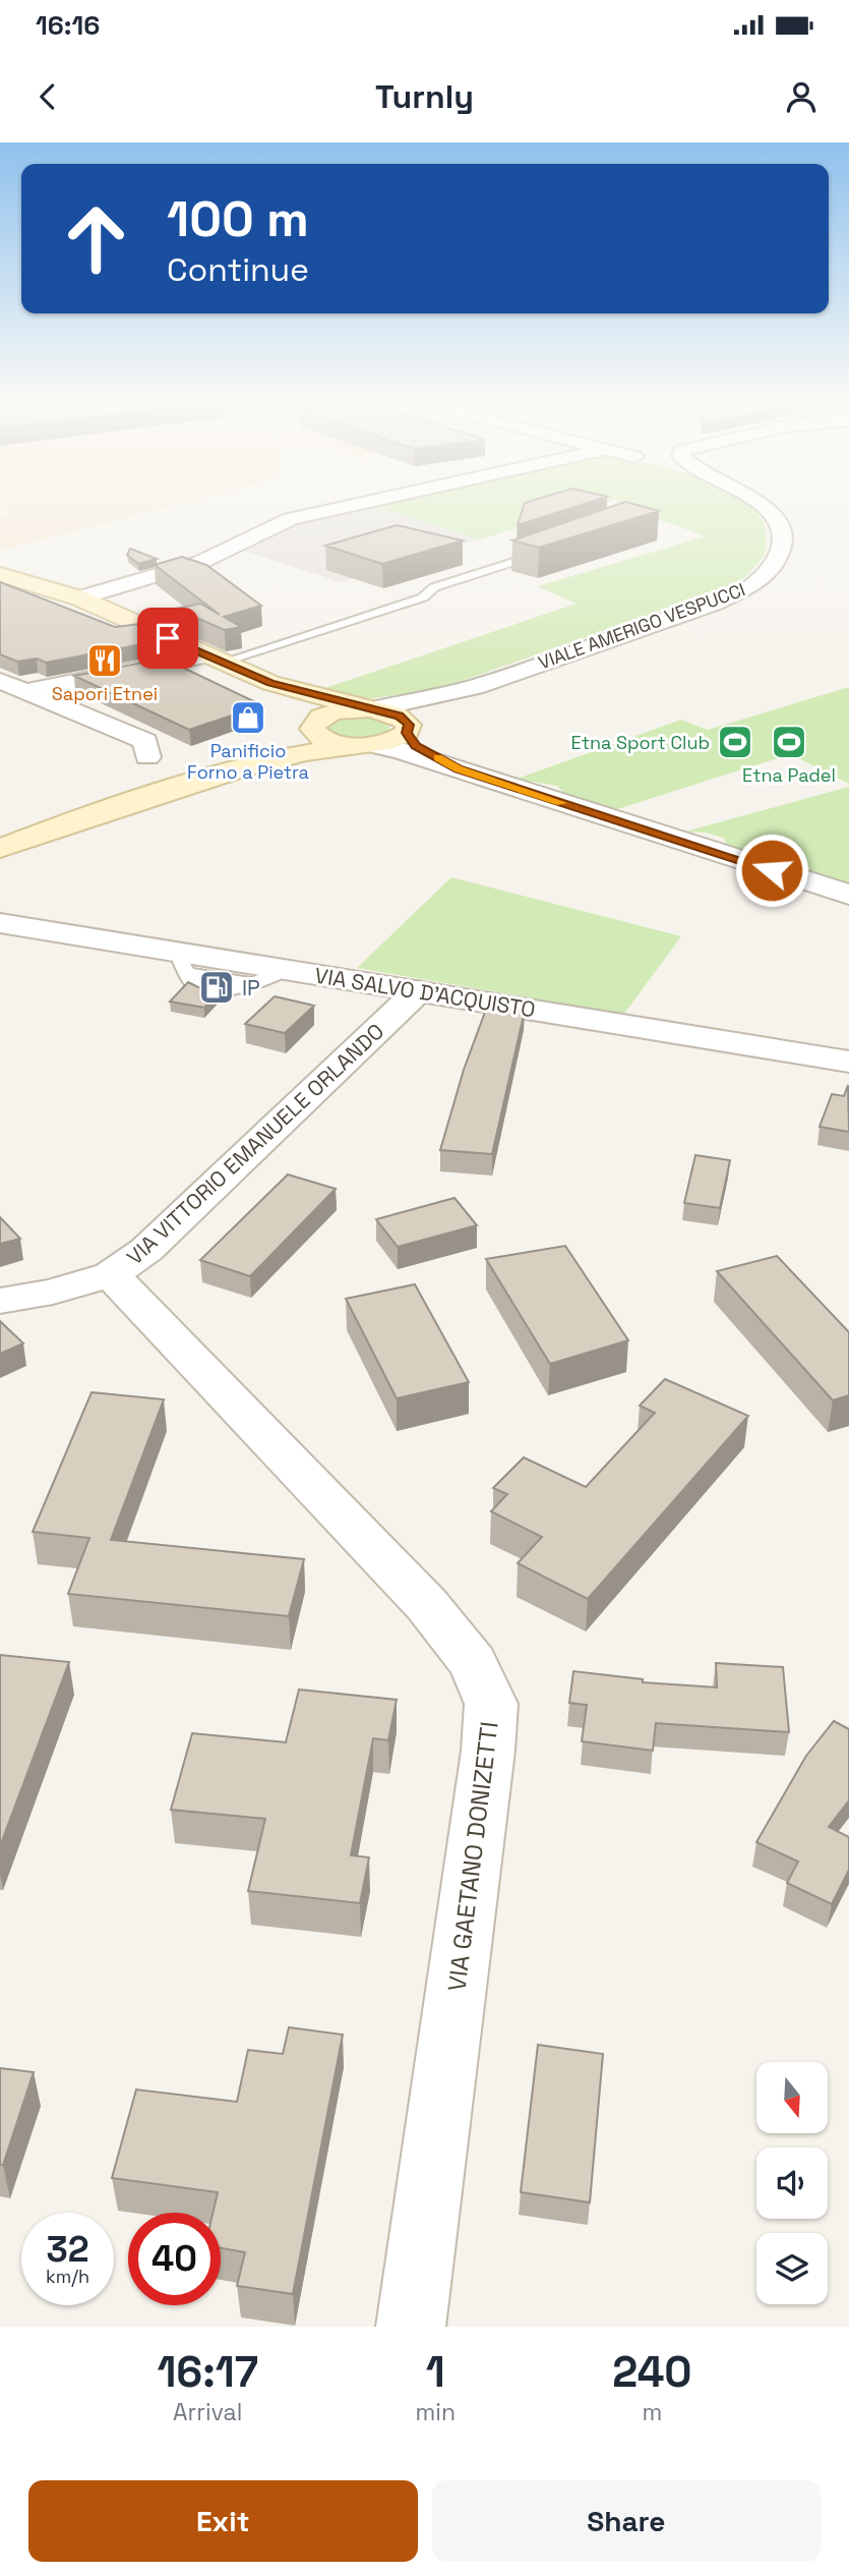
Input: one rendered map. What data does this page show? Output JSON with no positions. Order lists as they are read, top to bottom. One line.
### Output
{"streets":{"street":["VIALE AMERIGO VESPUCCI","VIA SALVO D'ACQUISTO","VIA VITTORIO EMANUELE ORLANDO","VIA GAETANO DONIZETTI"]},"crossings":[["VIA SALVO D'ACQUISTO","VIA VITTORIO EMANUELE ORLANDO"],["VIA VITTORIO EMANUELE ORLANDO","VIA GAETANO DONIZETTI"]],"places":{"restaurant":["Sapori Etnei"],"shop":["Panificio Forno a Pietra"],"sports":["Etna Sport Club","Etna Padel"],"fuel station":["IP"]},"north":"bottom","page":{"status":"16:16","header":"Turnly","turn":["100 m","Continue"],"speed":"32 km/h","limit":"40","eta":["16:17","Arrival","1","min","240","m"],"buttons":["Exit","Share"]}}
